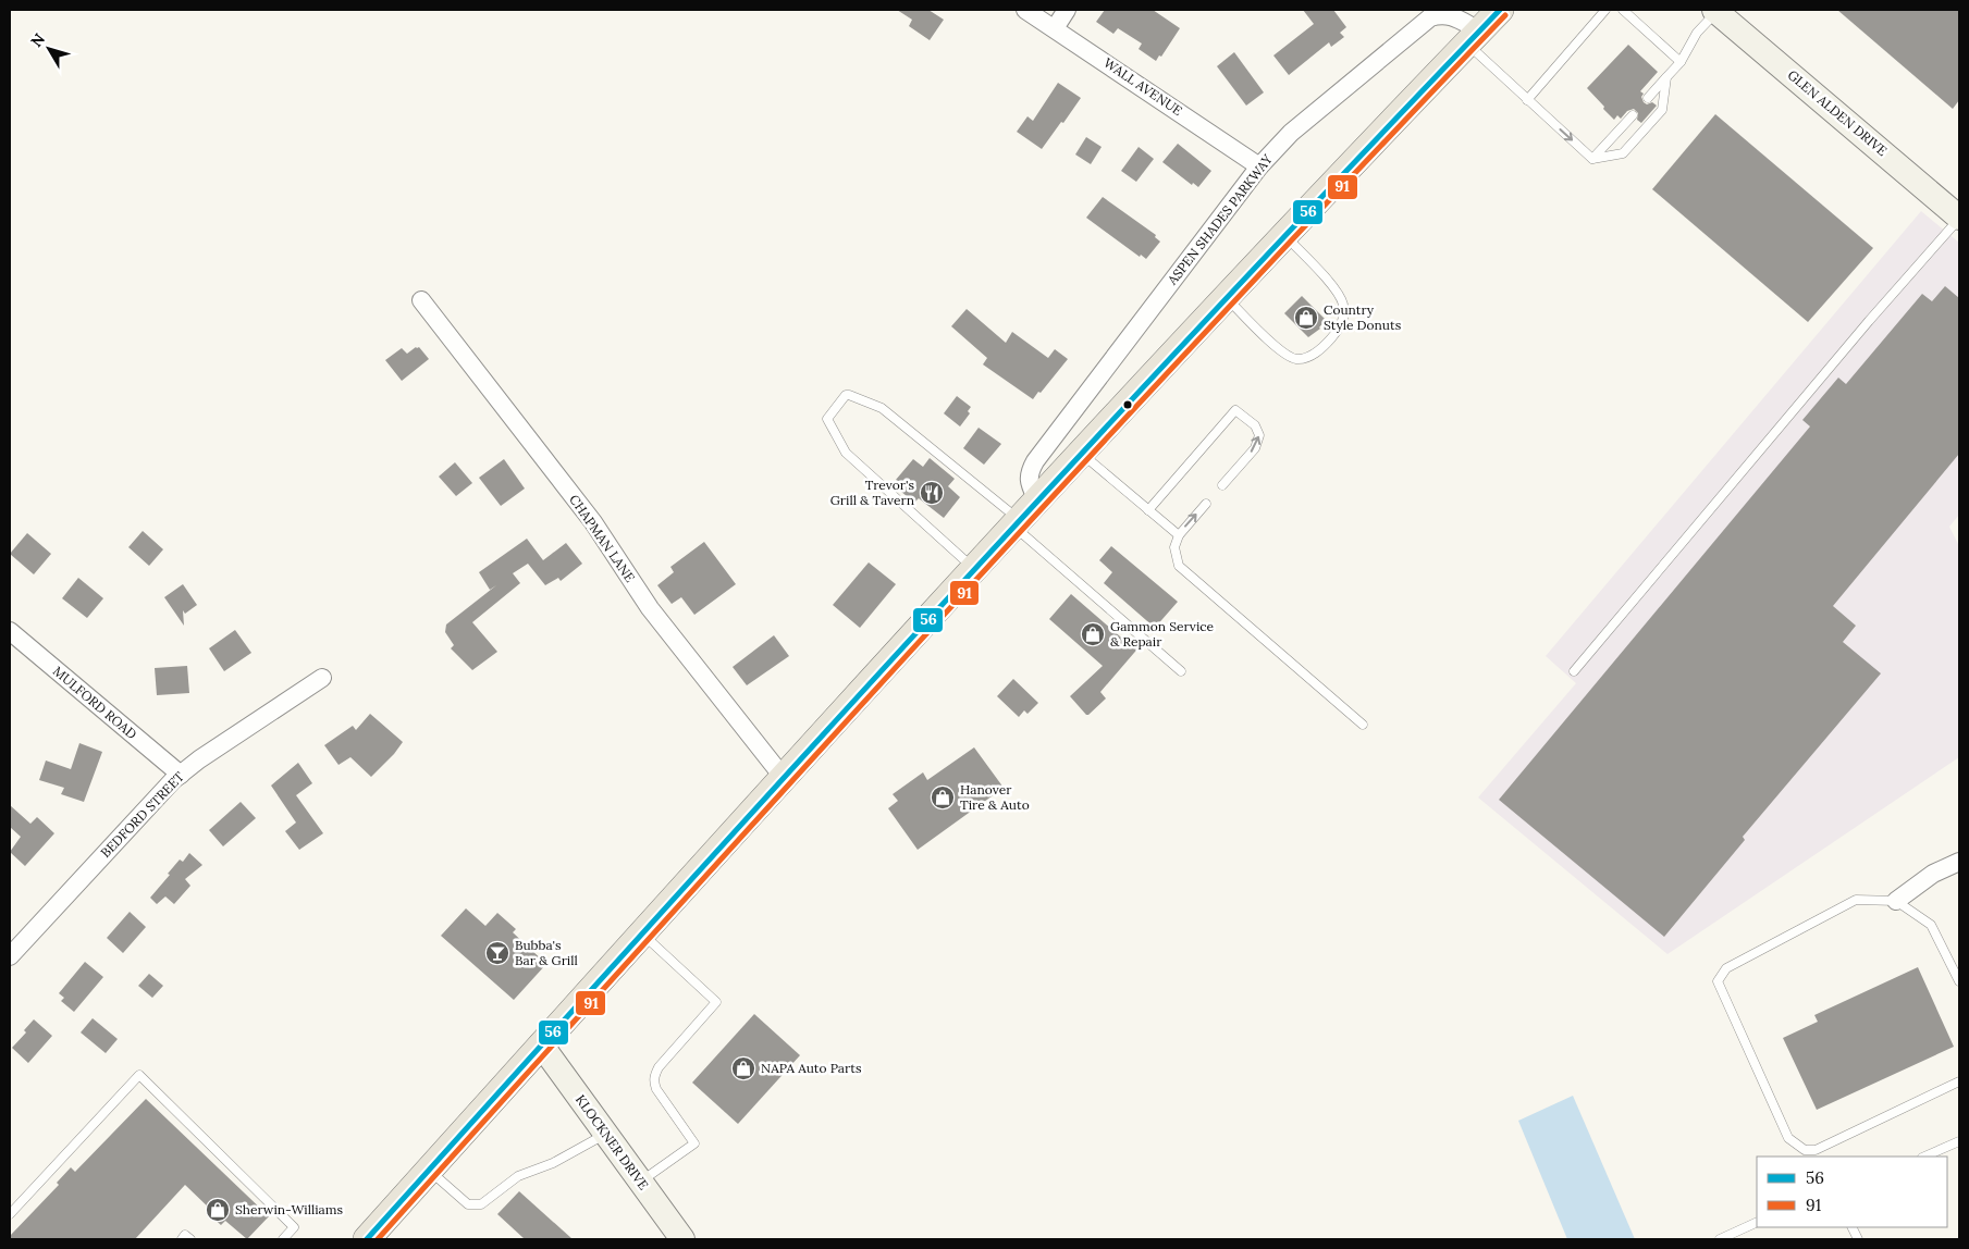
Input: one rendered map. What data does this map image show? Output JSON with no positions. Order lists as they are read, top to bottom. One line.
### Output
{"streets":{"street":["WALL AVENUE","GLEN ALDEN DRIVE","ASPEN SHADES PARKWAY","CHAPMAN LANE","MULFORD ROAD","BEDFORD STREET","KLOCKNER DRIVE"]},"crossings":[["WALL AVENUE","ASPEN SHADES PARKWAY"],["MULFORD ROAD","BEDFORD STREET"]],"places":{"shop":["Country Style Donuts","Gammon Service & Repair","Hanover Tire & Auto","NAPA Auto Parts","Sherwin-Williams"],"restaurant":["Trevor's Grill & Tavern"],"bar":["Bubba's Bar & Grill"]},"lines":["transit line 56","transit line 91"],"legend":["56","91"],"north":"top left"}
